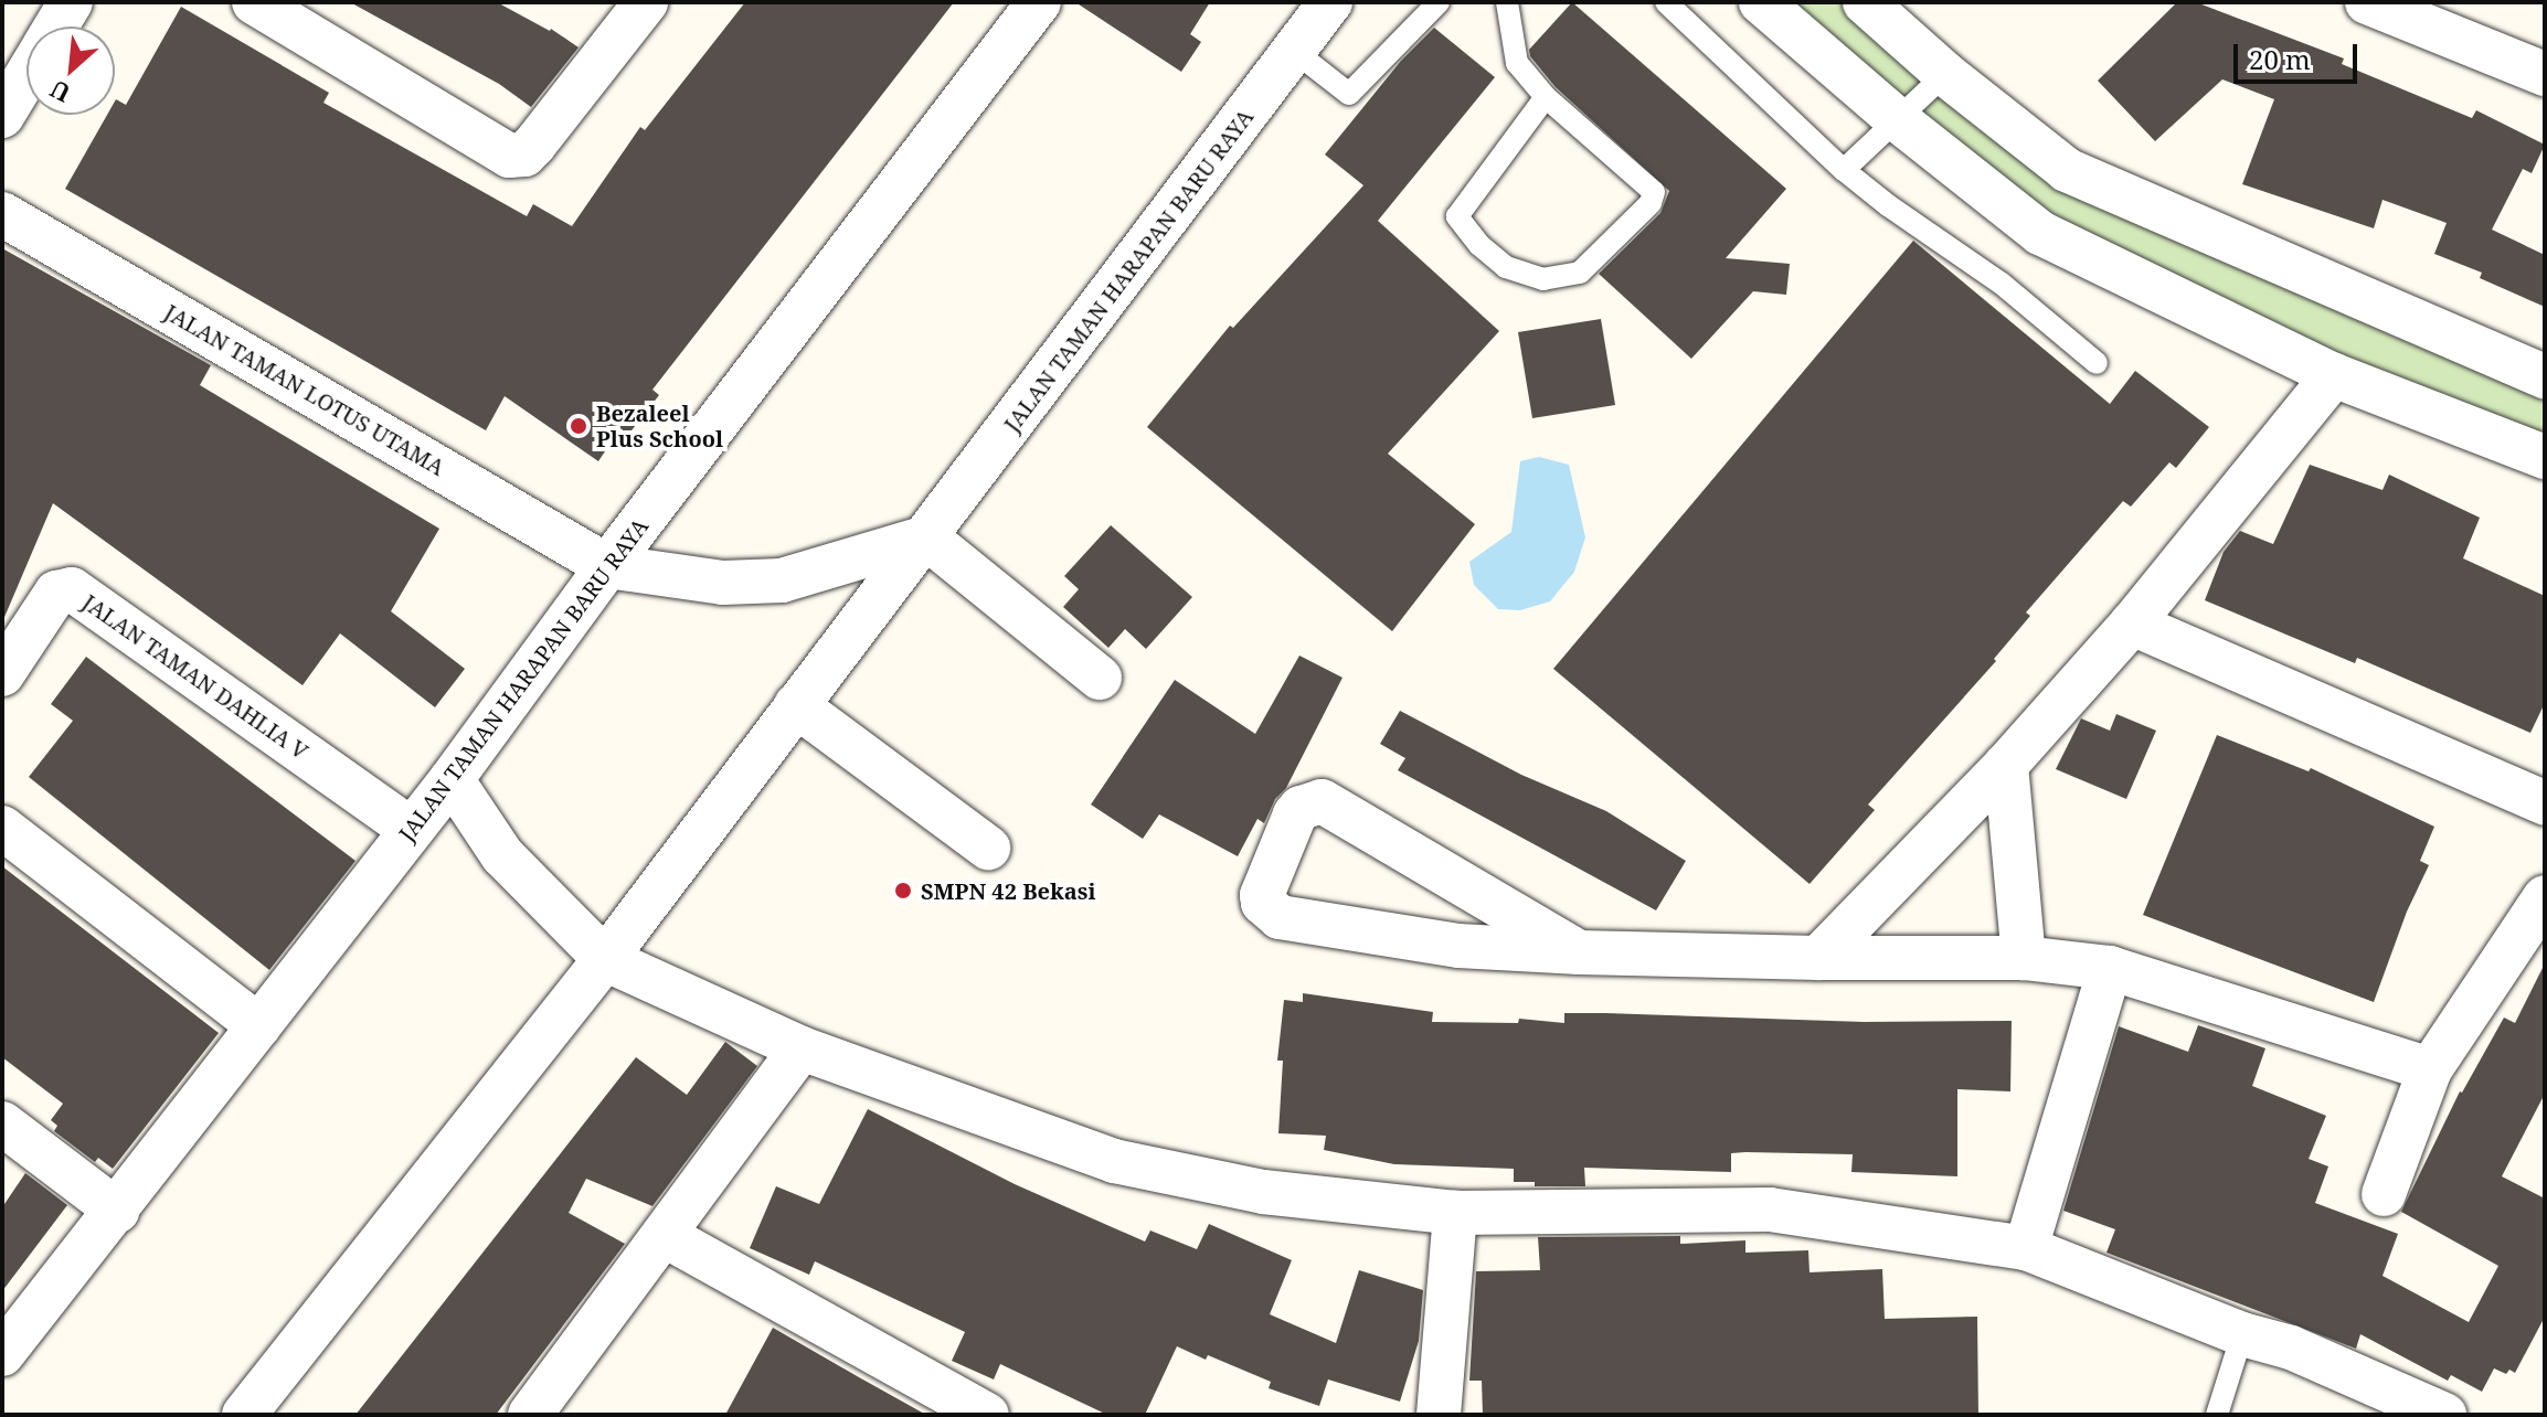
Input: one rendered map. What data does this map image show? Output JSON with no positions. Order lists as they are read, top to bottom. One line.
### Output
{"streets":{"street":["JALAN TAMAN HARAPAN BARU RAYA","JALAN TAMAN LOTUS UTAMA","JALAN TAMAN DAHLIA V"]},"crossings":[["JALAN TAMAN HARAPAN BARU RAYA","JALAN TAMAN LOTUS UTAMA"],["JALAN TAMAN HARAPAN BARU RAYA","JALAN TAMAN DAHLIA V"]],"places":["Bezaleel Plus School","SMPN 42 Bekasi"],"scale_bar":"20 m","north":"bottom left"}
